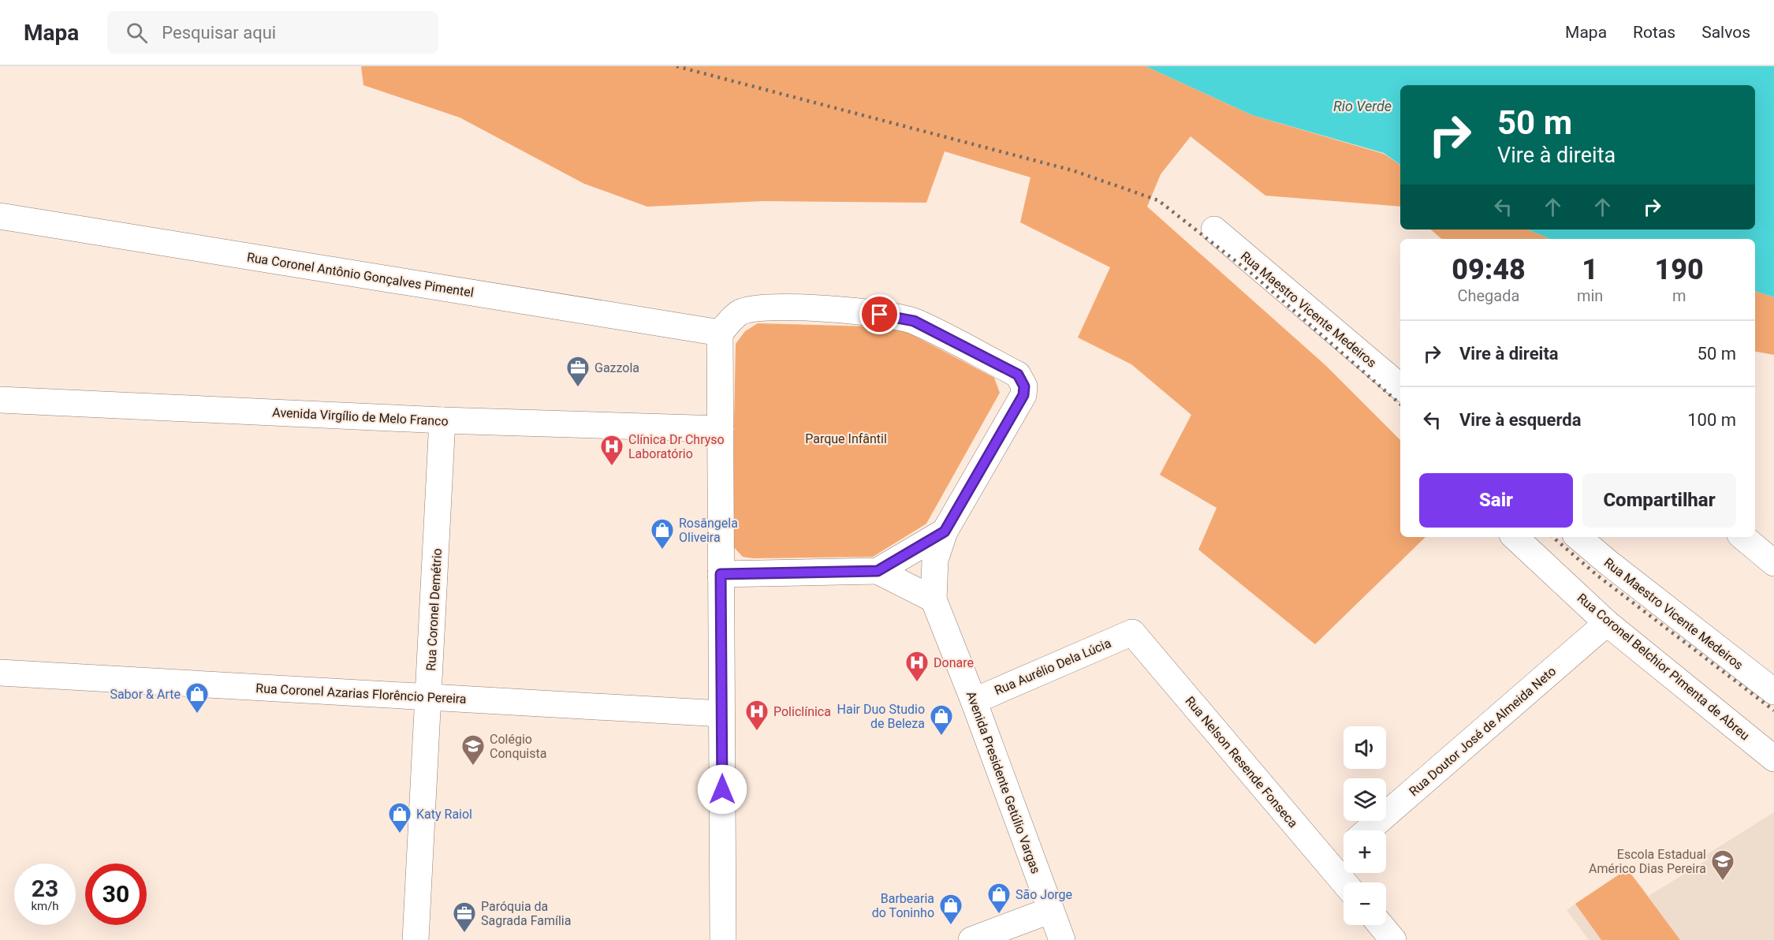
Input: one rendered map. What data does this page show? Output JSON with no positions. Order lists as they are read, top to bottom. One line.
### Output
{"streets":{"street":["Rua Coronel Antônio Gonçalves Pimentel","Rua Maestro Vicente Medeiros","Avenida Virgílio de Melo Franco","Rua Coronel Demétrio","Rua Aurélio Dela Lúcia","Rua Coronel Belchior Pimenta de Abreu","Rua Coronel Azarias Florêncio Pereira","Rua Doutor José de Almeida Neto","Rua Nelson Resende Fonseca","Avenida Presidente Getúlio Vargas"]},"crossings":[["Rua Coronel Antônio Gonçalves Pimentel","Avenida Presidente Getúlio Vargas"],["Avenida Virgílio de Melo Franco","Rua Coronel Demétrio"],["Rua Coronel Demétrio","Rua Coronel Azarias Florêncio Pereira"],["Rua Aurélio Dela Lúcia","Rua Nelson Resende Fonseca"],["Rua Aurélio Dela Lúcia","Avenida Presidente Getúlio Vargas"],["Rua Coronel Belchior Pimenta de Abreu","Rua Doutor José de Almeida Neto"]],"water":["Rio Verde"],"parks":["Parque Infântil"],"places":{"office":["Gazzola","Paróquia da Sagrada Família"],"hospital":["Clínica Dr Chryso Laboratório","Donare","Policlínica"],"shop":["Rosângela Oliveira","Sabor & Arte","Hair Duo Studio de Beleza","Katy Raiol","São Jorge","Barbearia do Toninho"],"school or university":["Colégio Conquista","Escola Estadual Américo Dias Pereira"]},"page":{"header":"Mapa","search":"Pesquisar aqui","nav":["Mapa","Rotas","Salvos"],"turn":["50 m","Vire à direita"],"eta":["09:48","Chegada","1","min","190","m"],"list":[{"name":"Vire à direita","value":"50 m"},{"name":"Vire à esquerda","value":"100 m"}],"buttons":["Sair","Compartilhar"],"map_buttons":["+","−"],"speed":"23 km/h","limit":"30"}}
